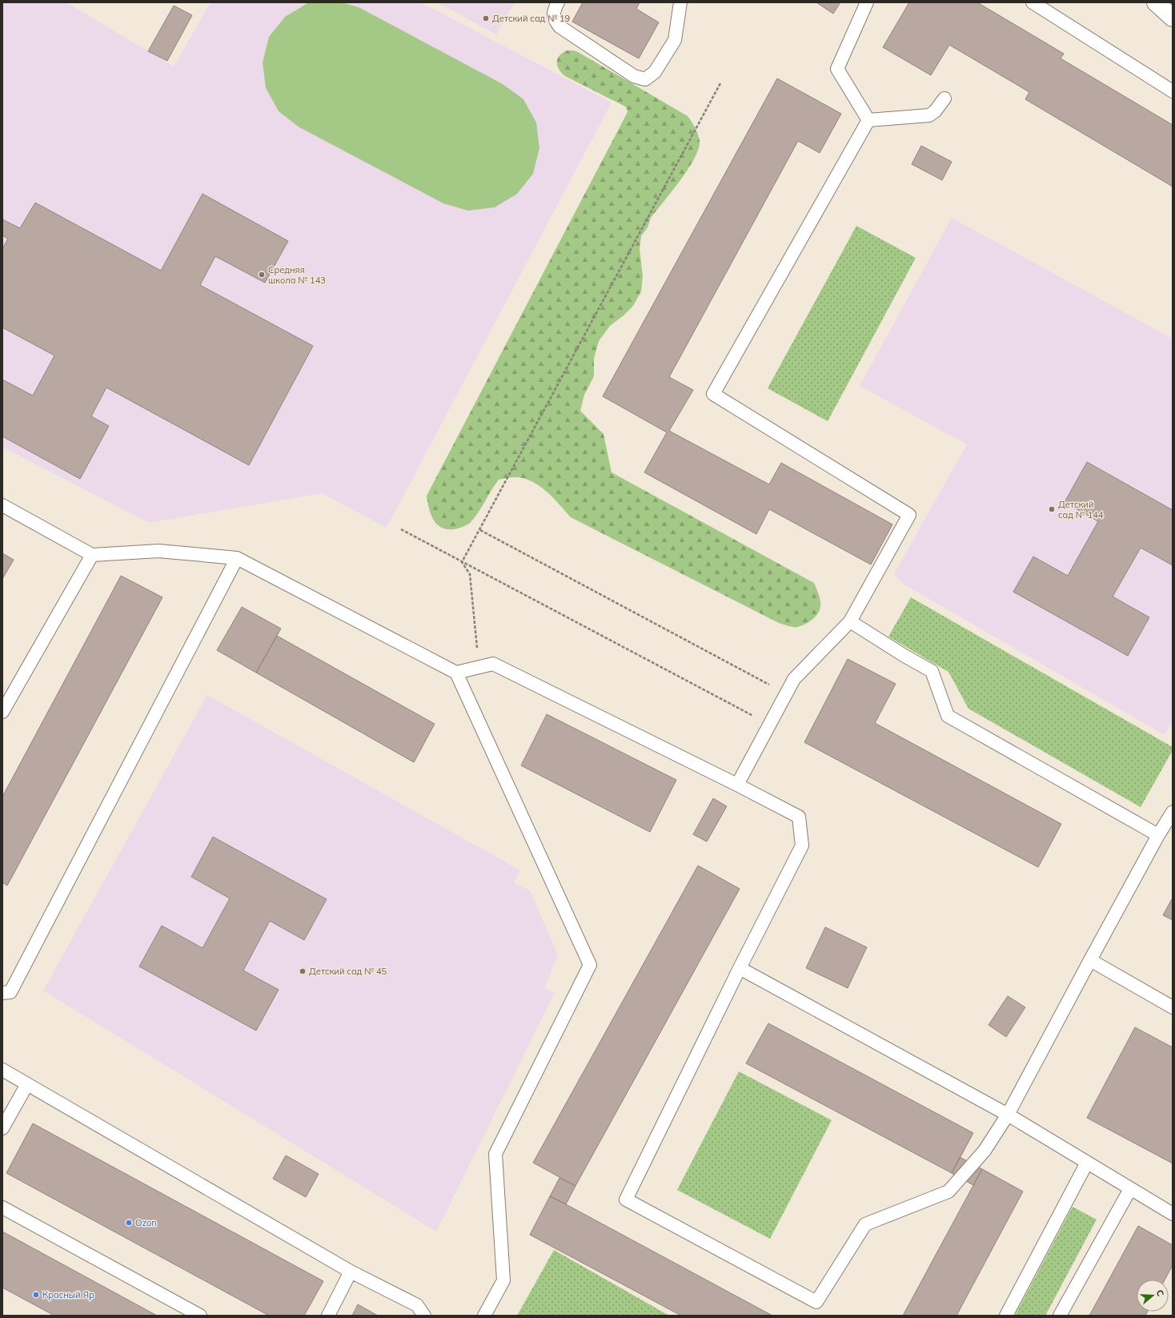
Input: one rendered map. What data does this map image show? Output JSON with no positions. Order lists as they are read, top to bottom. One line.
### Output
{"places":["Детский сад № 19","Средняя школа № 143","Детский сад № 144","Детский сад № 45","Ozon","Красный Яр"],"north":"right"}
